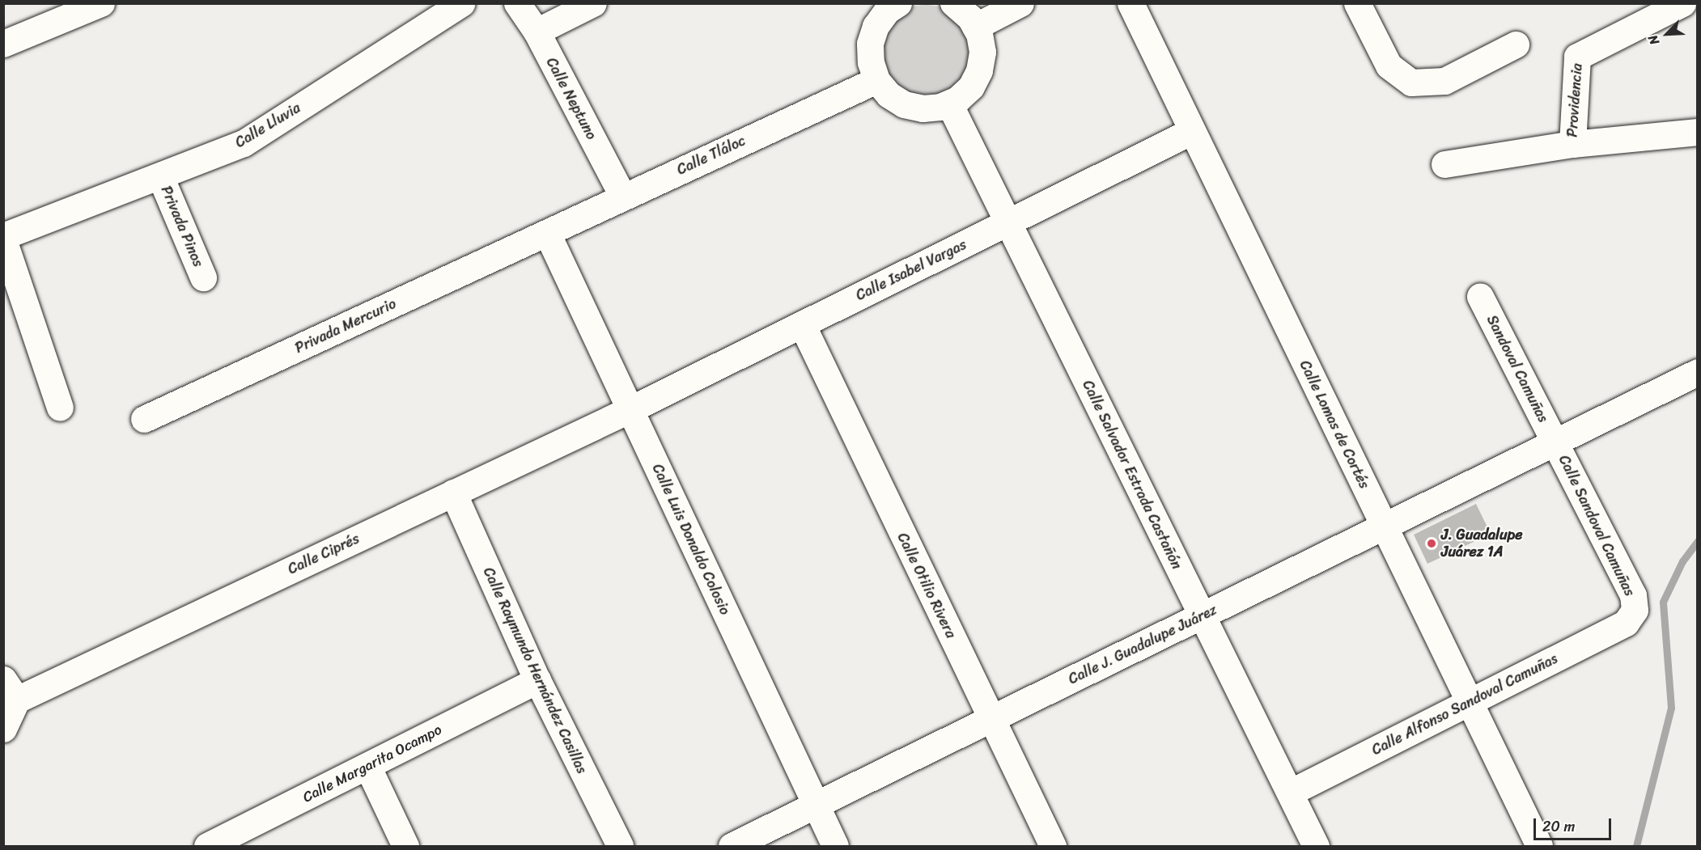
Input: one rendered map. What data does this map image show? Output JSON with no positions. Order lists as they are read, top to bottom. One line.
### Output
{"streets":{"street":["Calle Neptuno","Providencia","Calle Lluvia","Calle Tláloc","Privada Pinos","Calle Isabel Vargas","Privada Mercurio","Sandoval Camuñas","Calle Lomas de Cortés","Calle Salvador Estrada Castañón","Calle Sandoval Camuñas","Calle Luis Donaldo Colosio","Calle Ciprés","Calle Otilio Rivera","Calle J. Guadalupe Juárez","Calle Raymundo Hernández Casillas","Calle Alfonso Sandoval Camuñas","Calle Margarita Ocampo"]},"crossings":[["Calle Neptuno","Calle Tláloc"],["Calle Lluvia","Privada Pinos"],["Calle Tláloc","Privada Mercurio"],["Calle Tláloc","Calle Luis Donaldo Colosio"],["Calle Isabel Vargas","Calle Lomas de Cortés"],["Calle Isabel Vargas","Calle Salvador Estrada Castañón"],["Calle Isabel Vargas","Calle Luis Donaldo Colosio"],["Calle Isabel Vargas","Calle Ciprés"],["Calle Isabel Vargas","Calle Otilio Rivera"],["Privada Mercurio","Calle Luis Donaldo Colosio"],["Sandoval Camuñas","Calle Sandoval Camuñas"],["Sandoval Camuñas","Calle J. Guadalupe Juárez"],["Calle Lomas de Cortés","Calle J. Guadalupe Juárez"],["Calle Lomas de Cortés","Calle Alfonso Sandoval Camuñas"],["Calle Salvador Estrada Castañón","Calle J. Guadalupe Juárez"],["Calle Salvador Estrada Castañón","Calle Alfonso Sandoval Camuñas"],["Calle Sandoval Camuñas","Calle J. Guadalupe Juárez"],["Calle Sandoval Camuñas","Calle Alfonso Sandoval Camuñas"],["Calle Luis Donaldo Colosio","Calle Ciprés"],["Calle Luis Donaldo Colosio","Calle J. Guadalupe Juárez"],["Calle Ciprés","Calle Raymundo Hernández Casillas"],["Calle Otilio Rivera","Calle J. Guadalupe Juárez"],["Calle Raymundo Hernández Casillas","Calle Margarita Ocampo"]],"places":["J. Guadalupe Juárez 1A"],"scale_bar":"20 m","north":"bottom left"}
